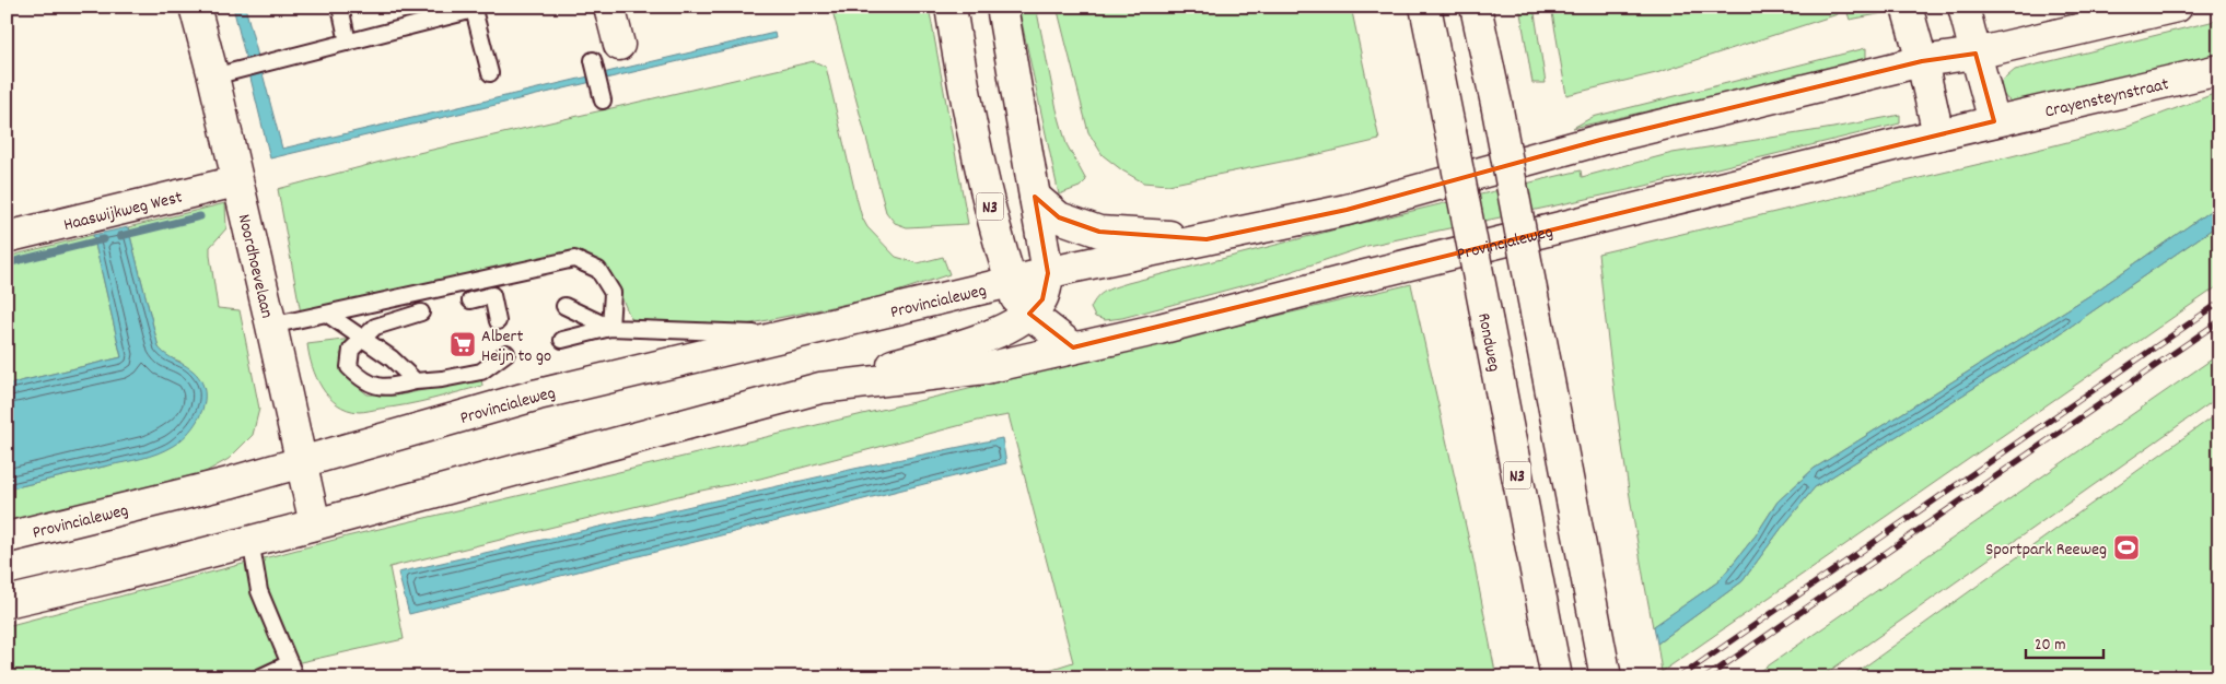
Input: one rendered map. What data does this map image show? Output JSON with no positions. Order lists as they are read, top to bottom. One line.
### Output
{"streets":{"main road":["Crayensteynstraat","N3","Haaswijkweg West","Provincialeweg","Noordhoevelaan","Rondweg"]},"crossings":[["Crayensteynstraat","Provincialeweg"],["N3","Provincialeweg"],["N3","Rondweg"],["Haaswijkweg West","Noordhoevelaan"],["Provincialeweg","Noordhoevelaan"]],"places":{"supermarket":["Albert Heijn to go"],"sports":["Sportpark Reeweg"]},"scale_bar":"20 m"}
